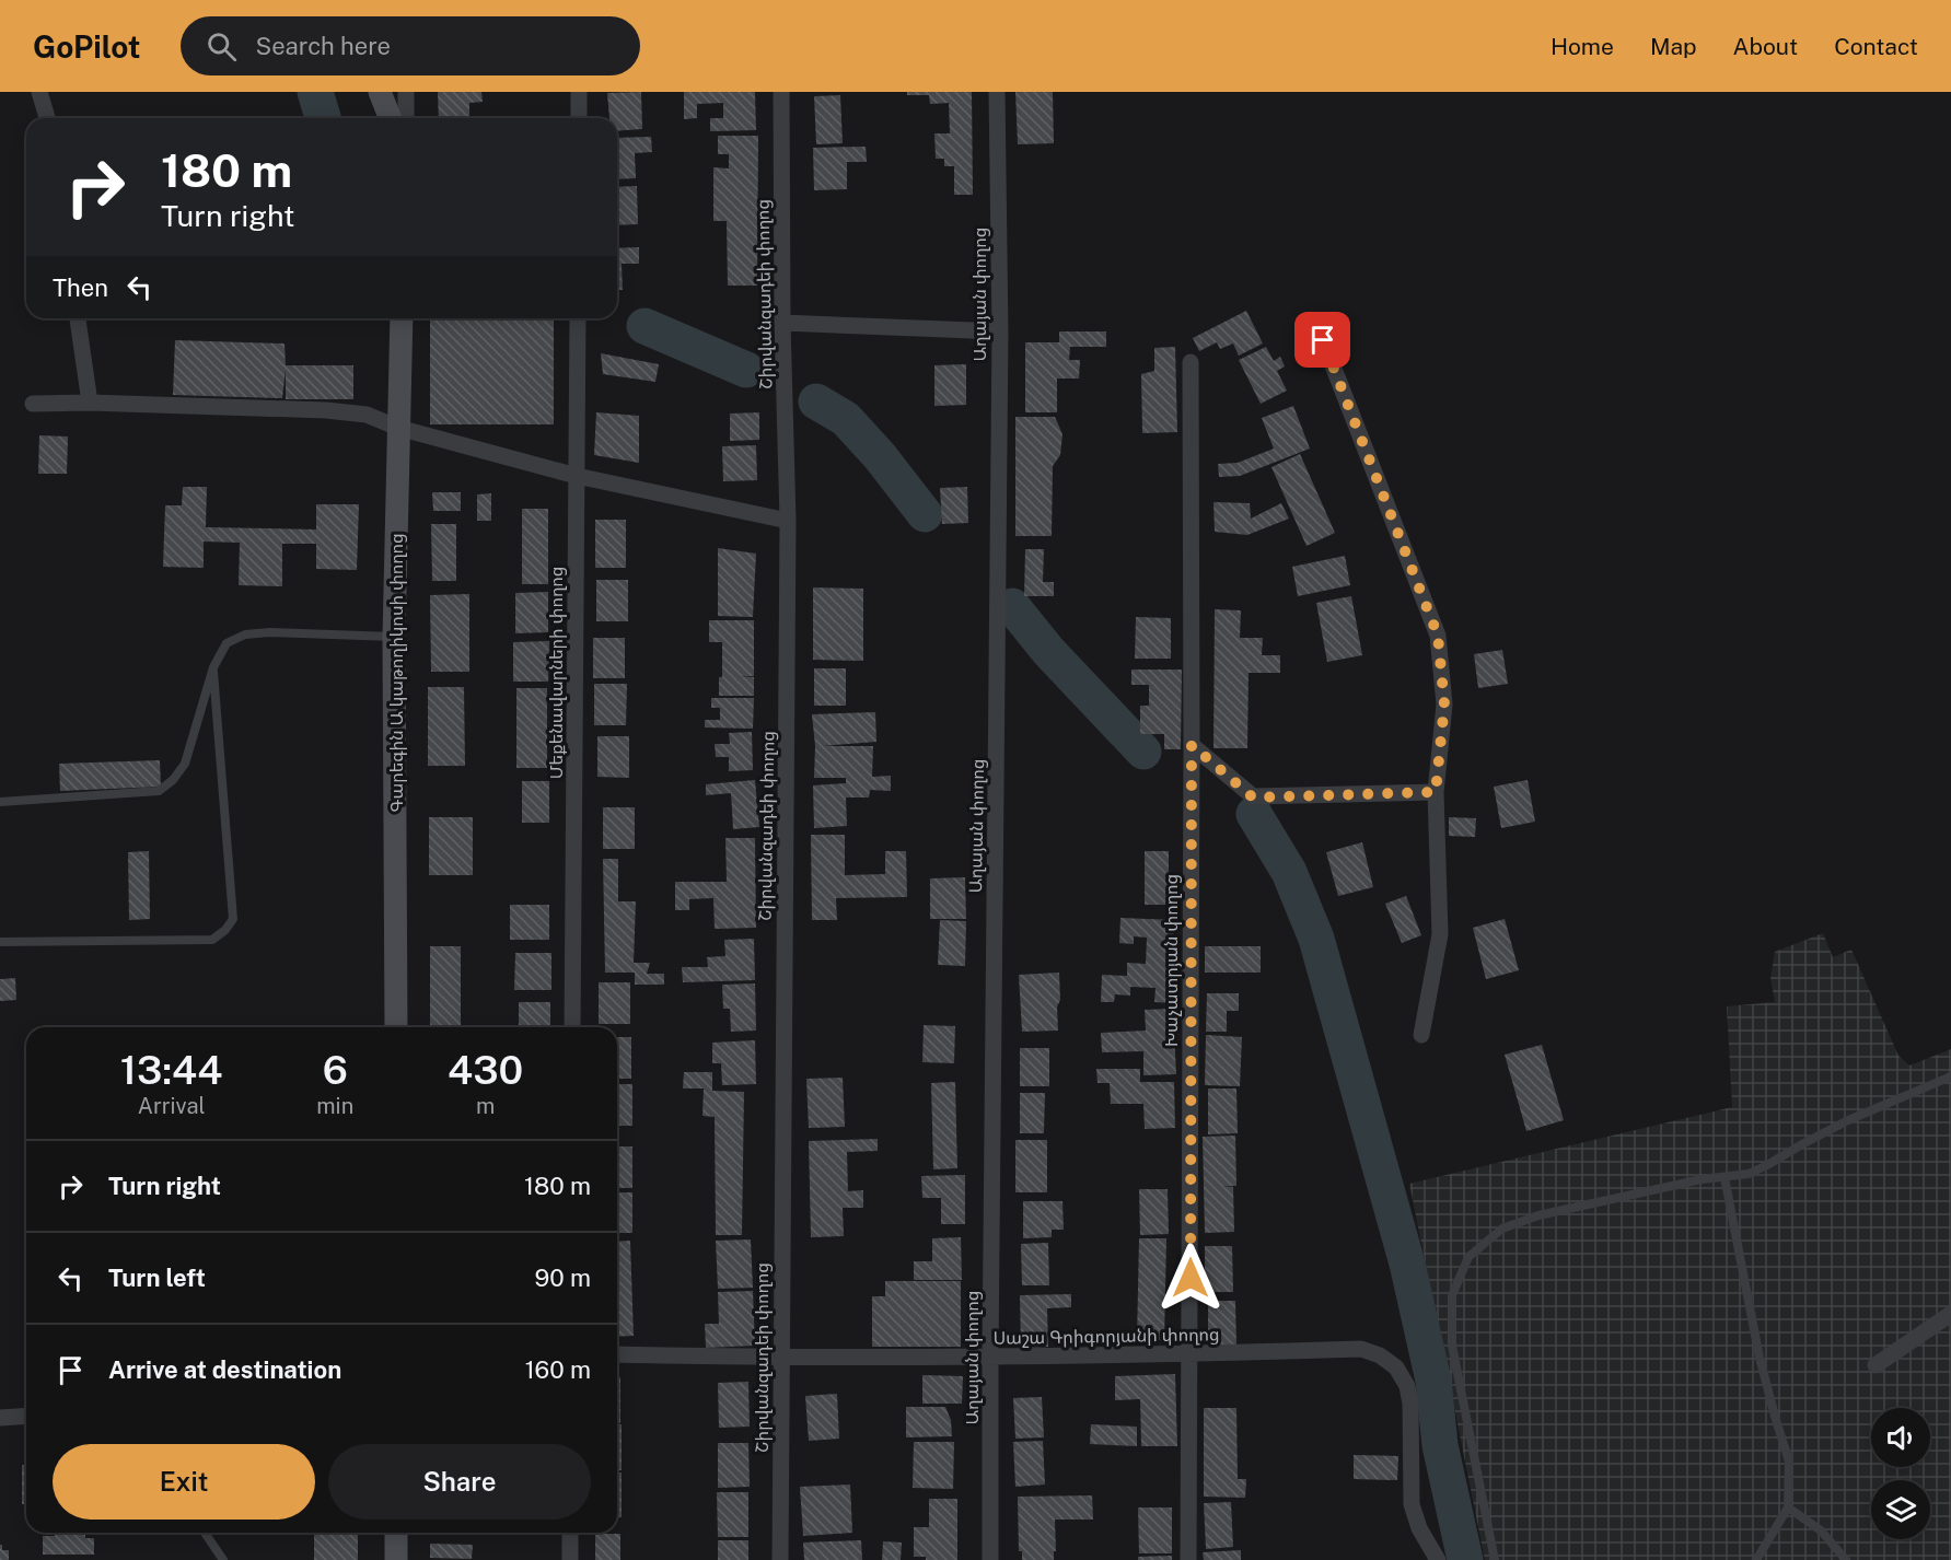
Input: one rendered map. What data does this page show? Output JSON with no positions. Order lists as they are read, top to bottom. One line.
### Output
{"streets":{"street":["Շիրվանզադեի փողոց","Աղայան փողոց","Գարեգին Ա կաթողիկոսի փողոց","Մեքենավարների փողոց","Խաչատրյան փողոց","Սաշա Գրիգորյանի փողոց"]},"crossings":[["Շիրվանզադեի փողոց","Սաշա Գրիգորյանի փողոց"],["Աղայան փողոց","Սաշա Գրիգորյանի փողոց"],["Խաչատրյան փողոց","Սաշա Գրիգորյանի փողոց"]],"page":{"header":"GoPilot","search":"Search here","nav":["Home","Map","About","Contact"],"turn":["180 m","Turn right"],"then":"Then","eta":["13:44","Arrival","6","min","430","m"],"list":[{"name":"Turn right","value":"180 m"},{"name":"Turn left","value":"90 m"},{"name":"Arrive at destination","value":"160 m"}],"buttons":["Exit","Share"]}}
